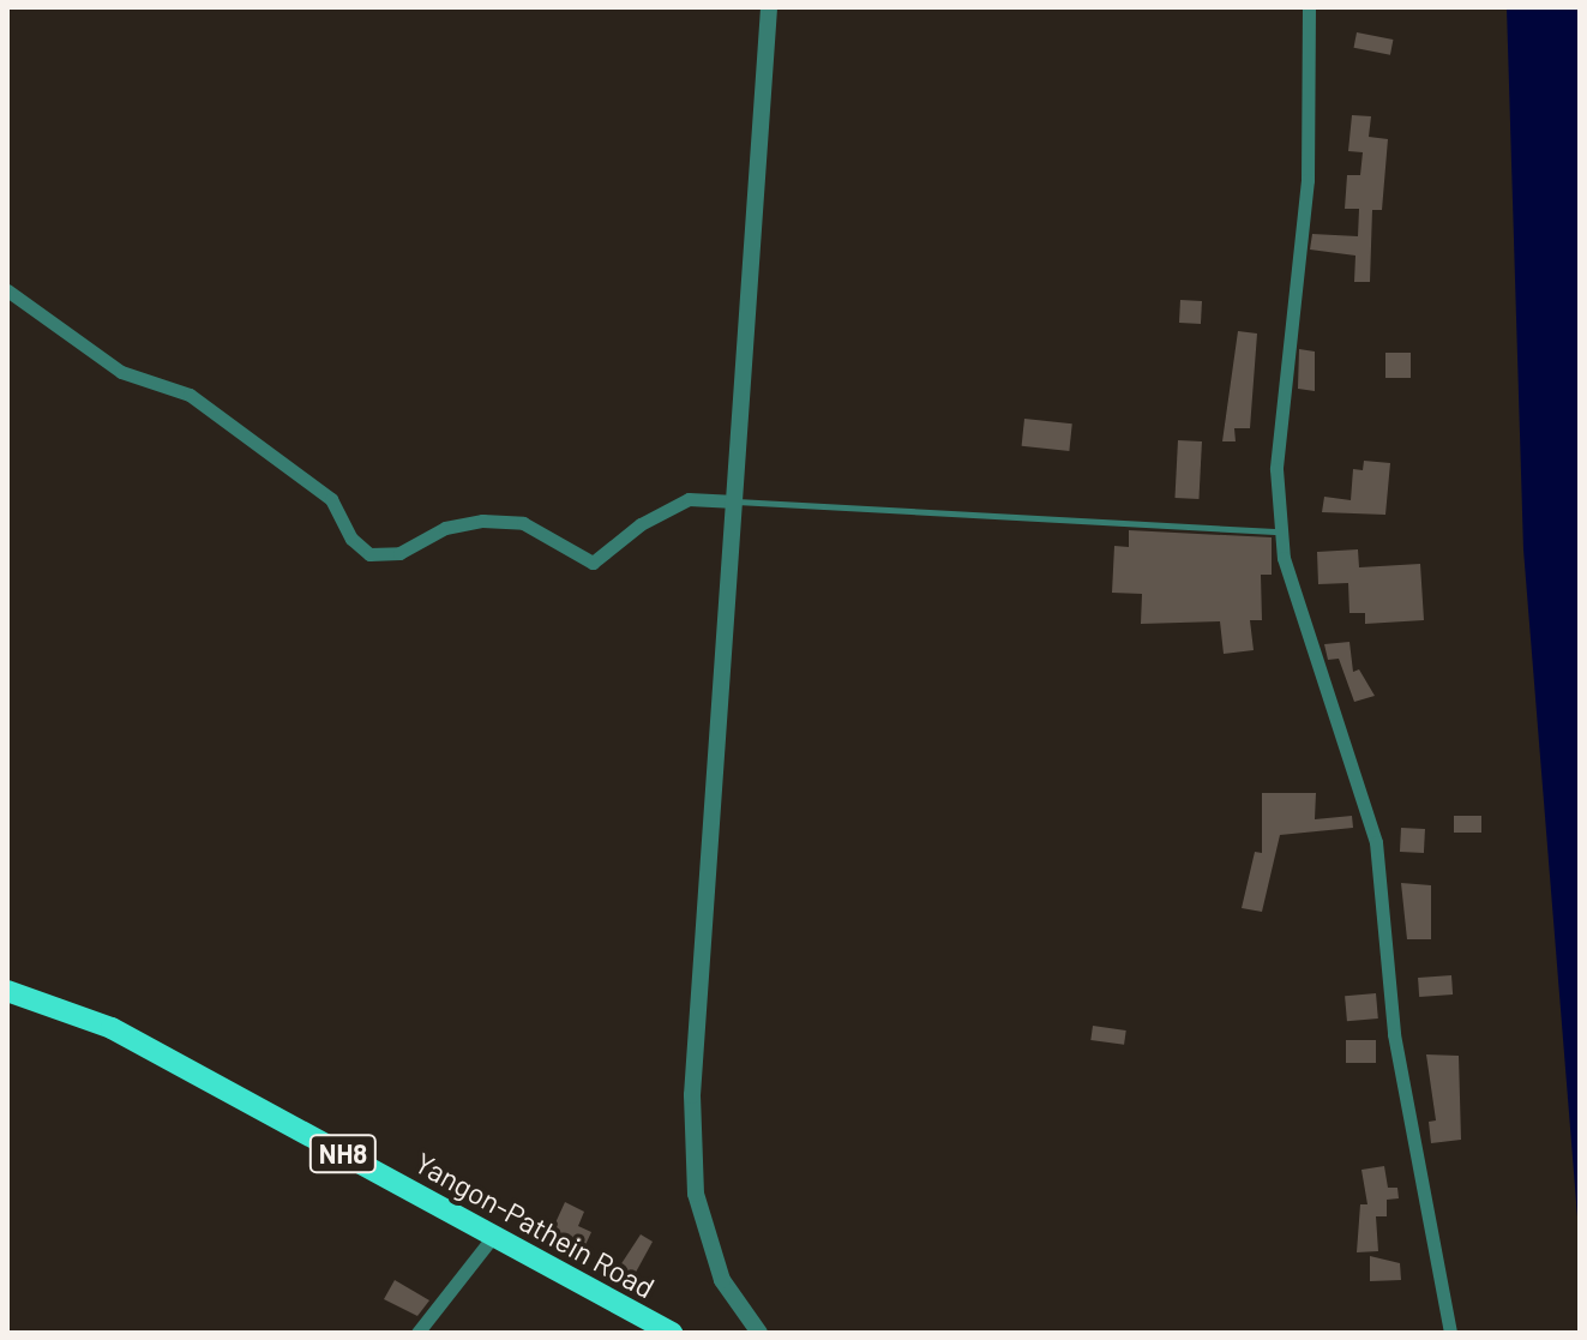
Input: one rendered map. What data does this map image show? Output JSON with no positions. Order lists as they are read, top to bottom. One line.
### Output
{"streets":{"highway":["NH8","Yangon-Pathein Road"]}}
